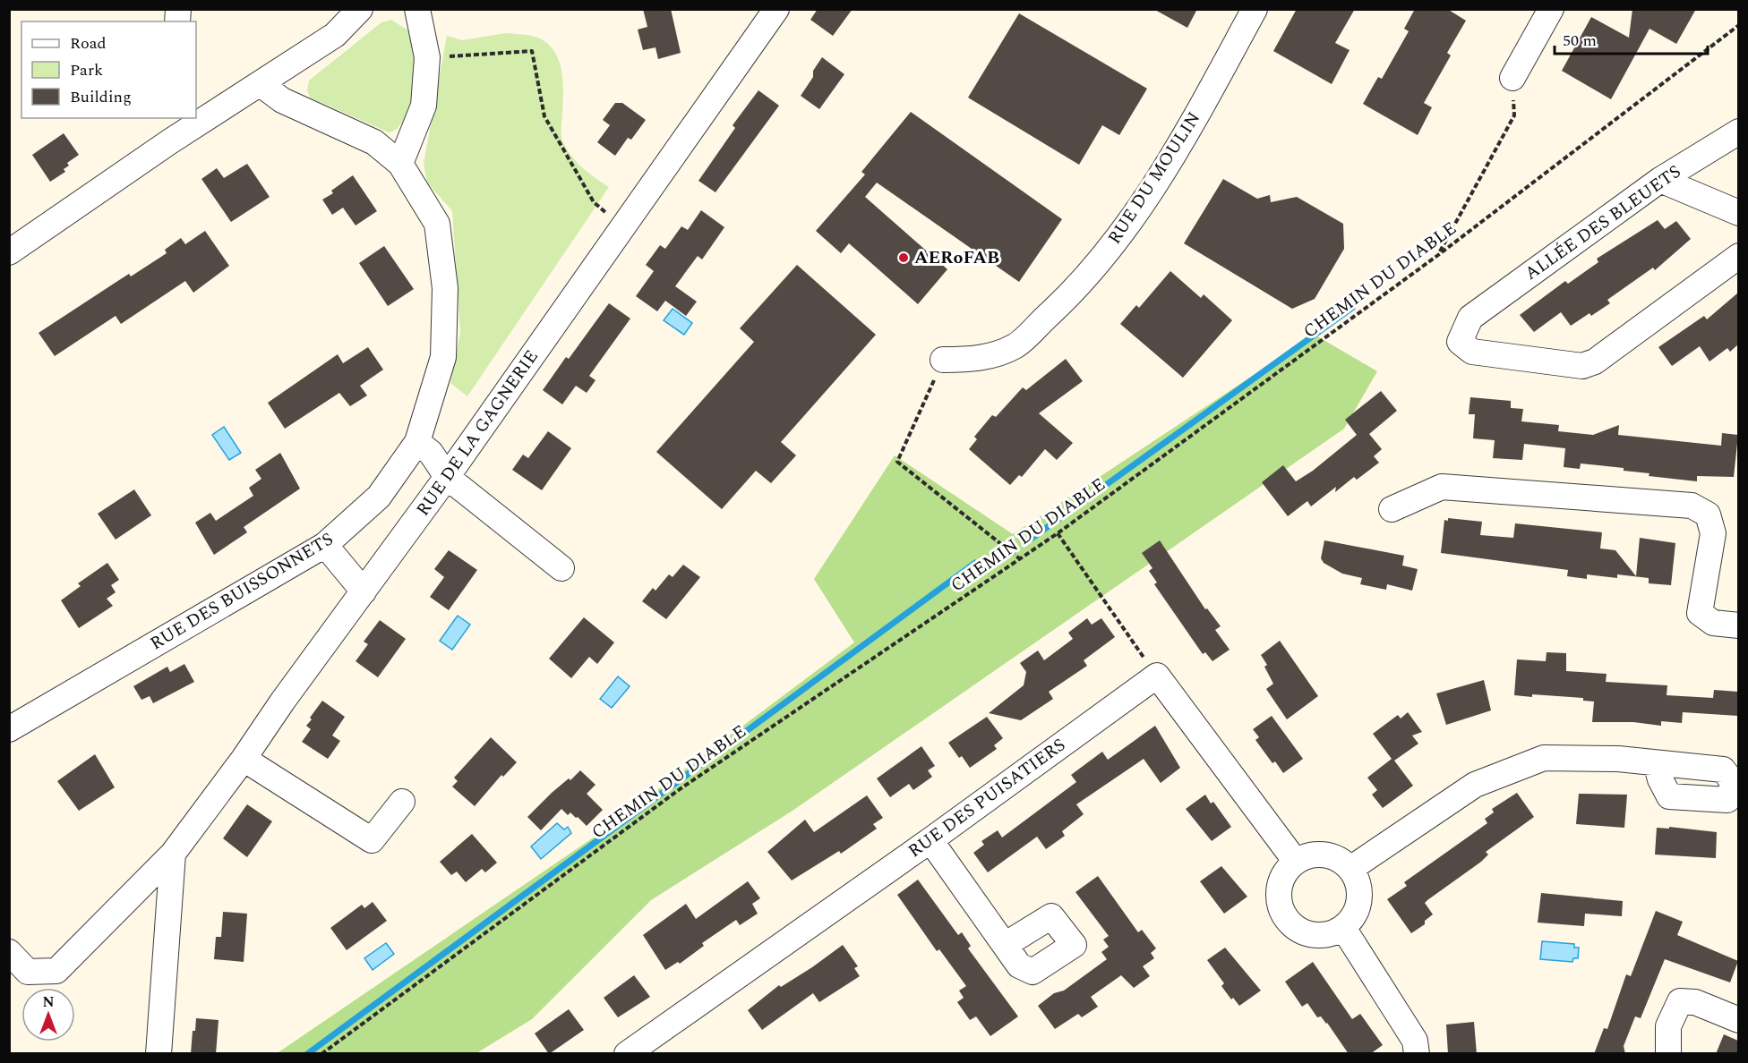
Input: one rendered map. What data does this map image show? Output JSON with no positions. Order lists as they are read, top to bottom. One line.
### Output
{"streets":{"street":["RUE DU MOULIN","ALLÉE DES BLEUETS","RUE DE LA GAGNERIE","RUE DES BUISSONNETS","RUE DES PUISATIERS"],"path":["CHEMIN DU DIABLE"]},"places":["AERoFAB"],"legend":["Road","Park","Building"],"scale_bar":"50 m","north":"top"}
